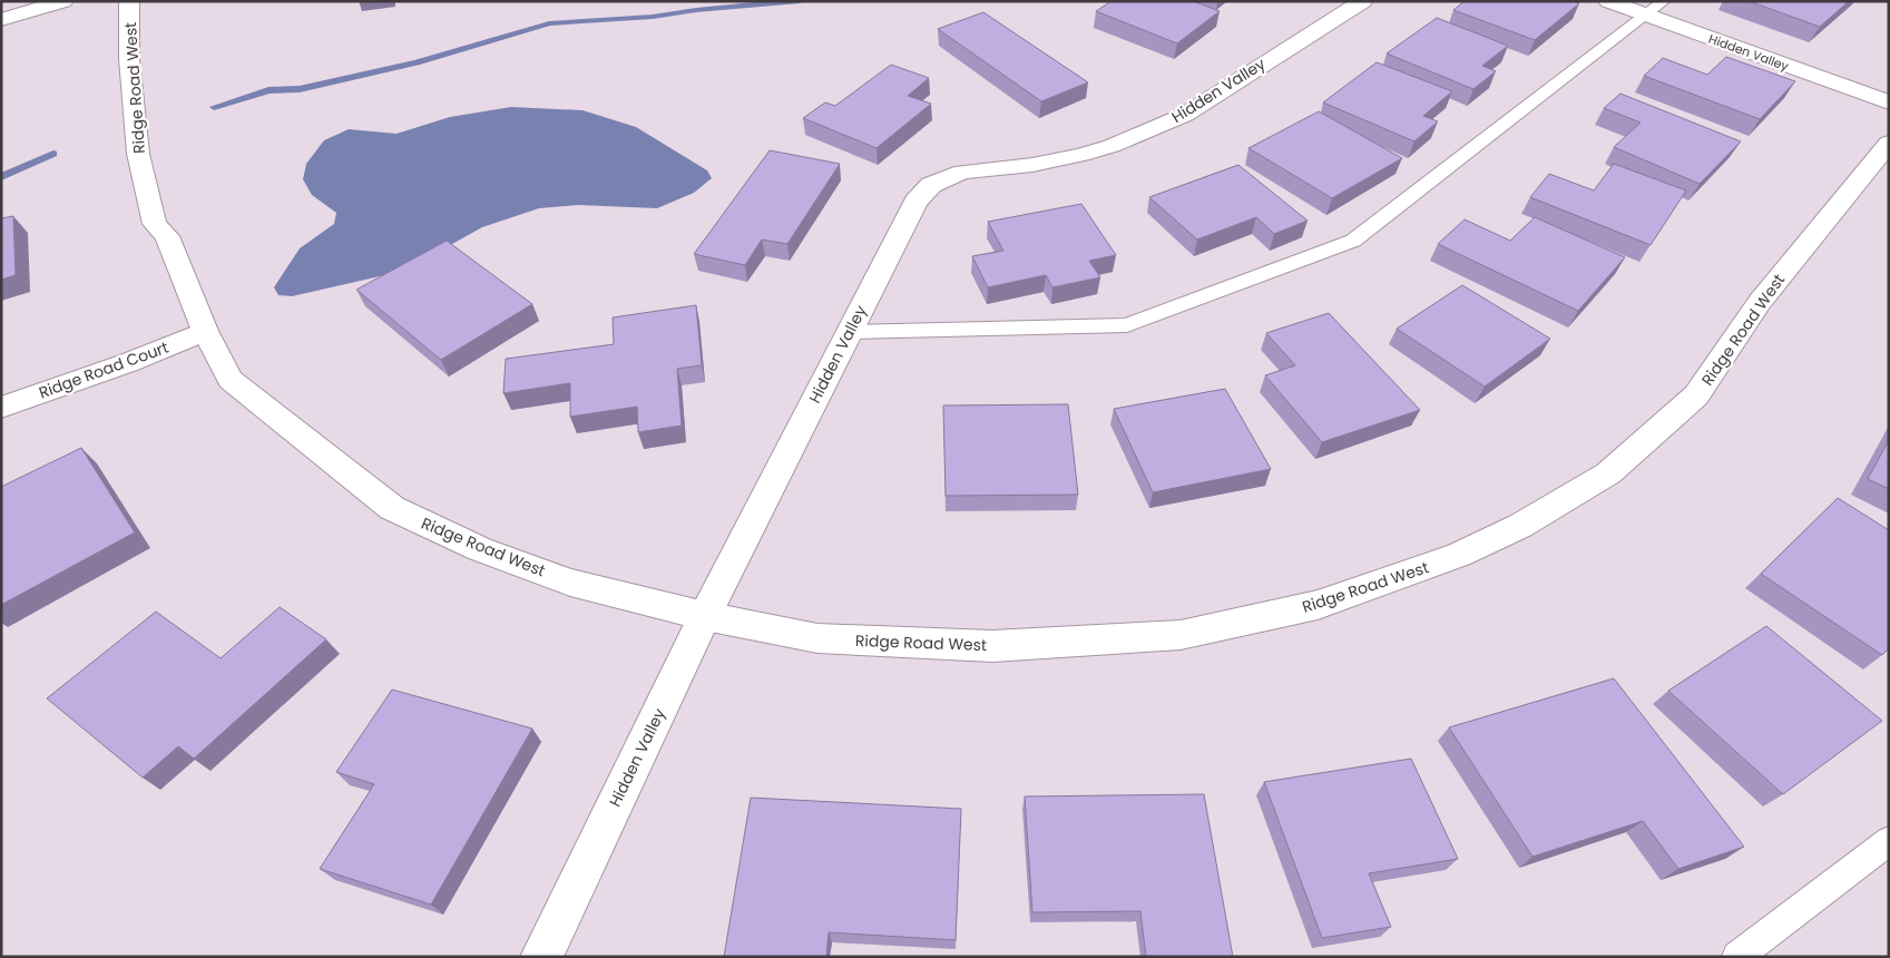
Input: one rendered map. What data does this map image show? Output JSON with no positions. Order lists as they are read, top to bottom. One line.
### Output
{"streets":{"street":["Hidden Valley","Ridge Road West","Ridge Road Court"]},"crossings":[["Hidden Valley","Ridge Road West"],["Ridge Road West","Ridge Road Court"]]}
